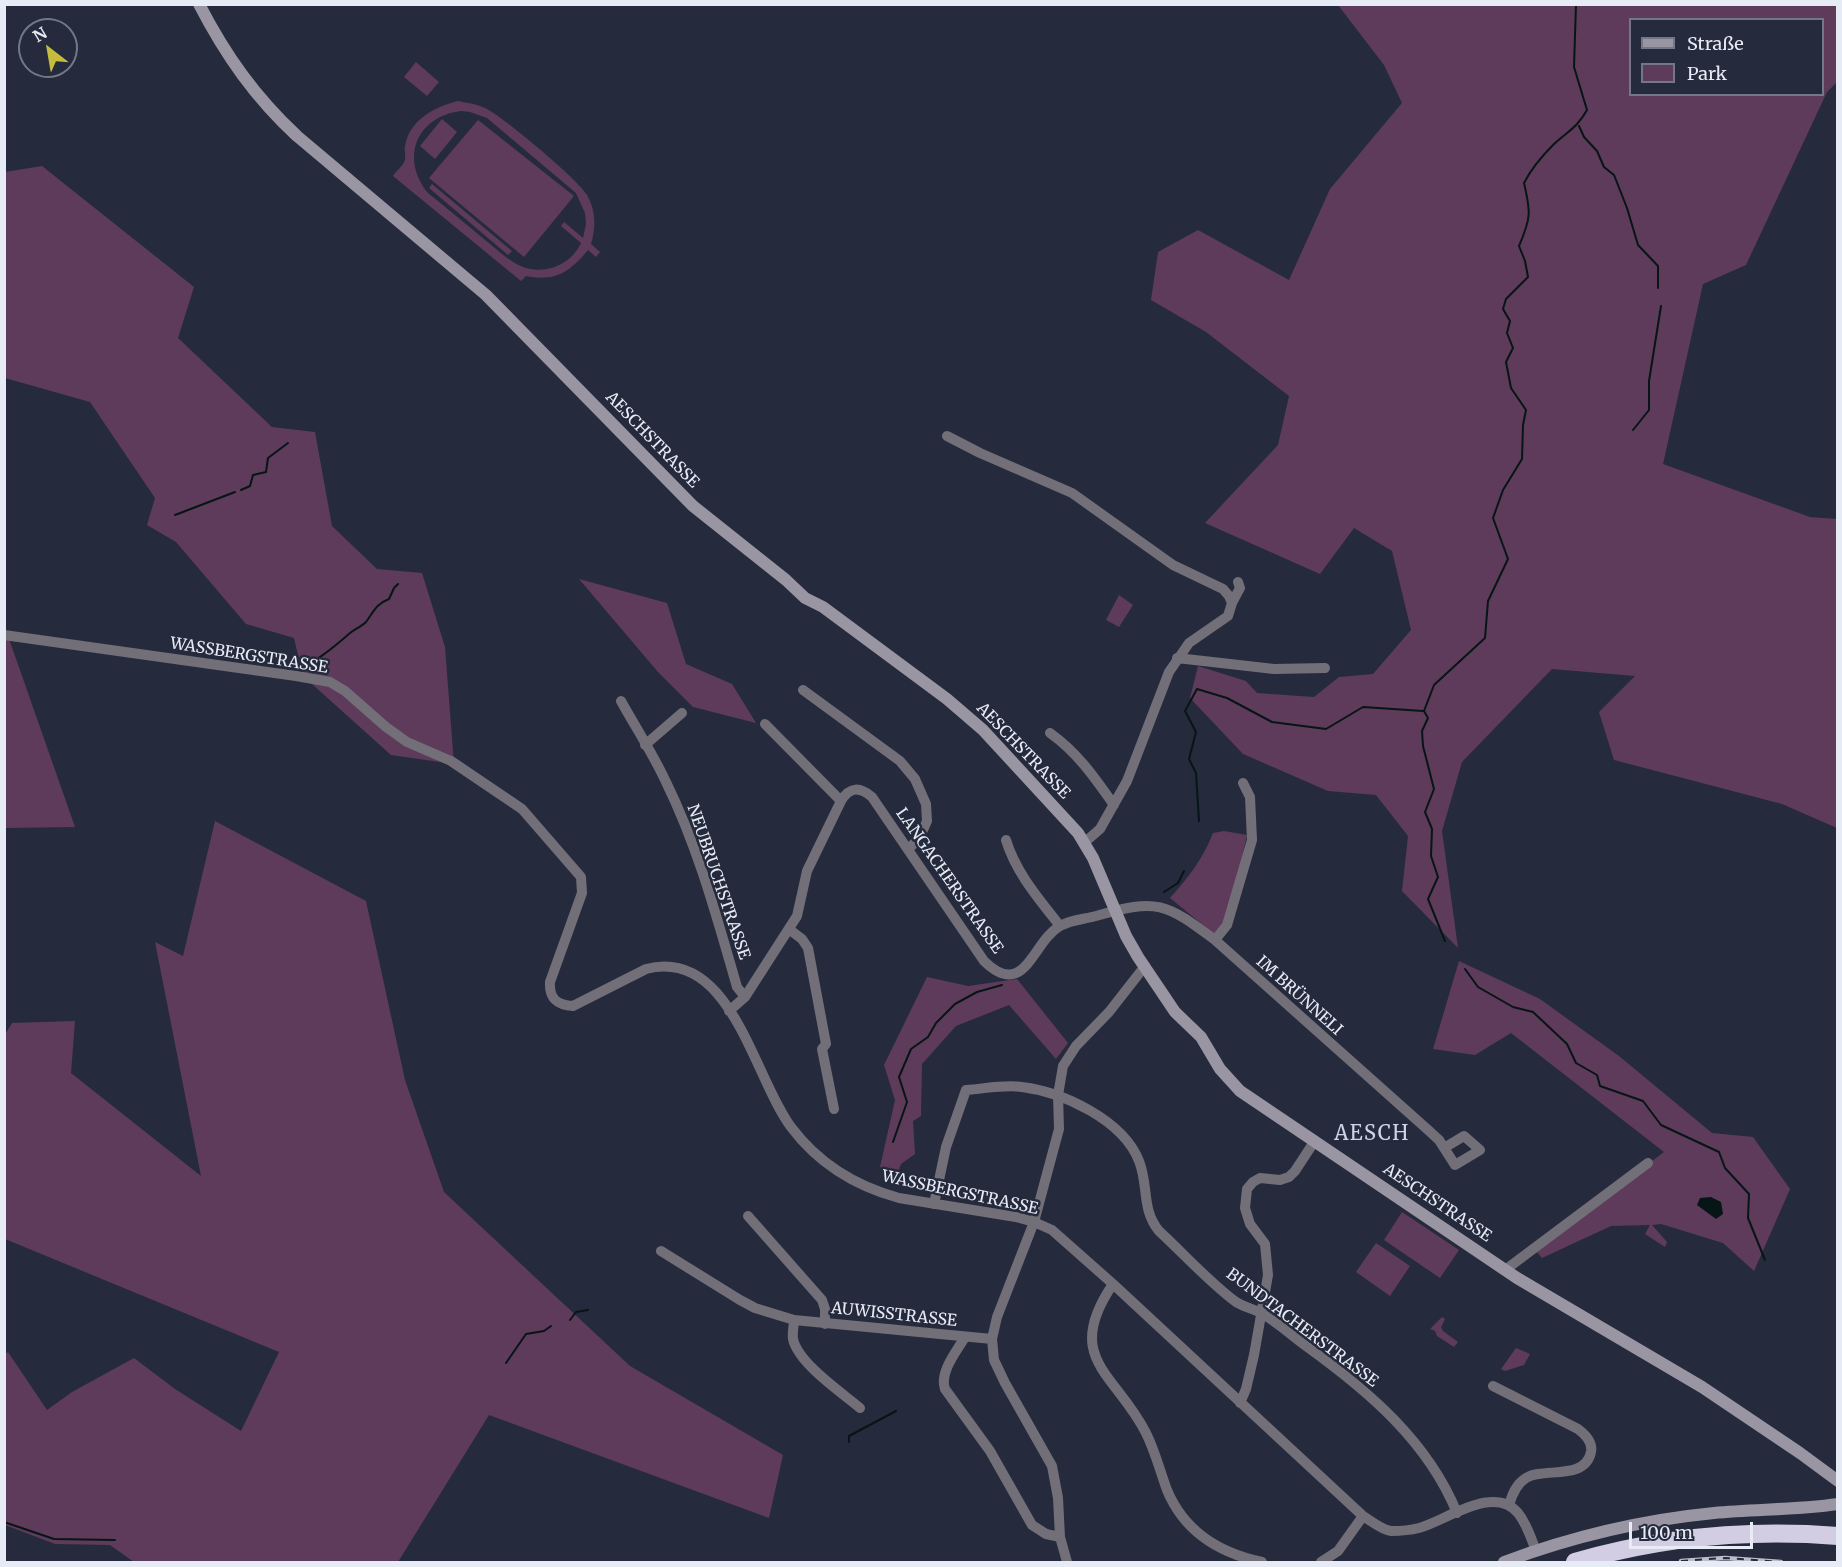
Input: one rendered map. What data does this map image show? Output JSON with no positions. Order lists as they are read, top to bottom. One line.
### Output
{"streets":{"main road":["AESCHSTRASSE"],"street":["WASSBERGSTRASSE","LANGACHERSTRASSE","NEUBRUCHSTRASSE","IM BRÜNNELI","AUWISSTRASSE","BUNDTACHERSTRASSE"]},"crossings":[["AESCHSTRASSE","IM BRÜNNELI"],["WASSBERGSTRASSE","BUNDTACHERSTRASSE"]],"districts":["AESCH"],"legend":["Straße","Park"],"scale_bar":"100 m","north":"top left"}
